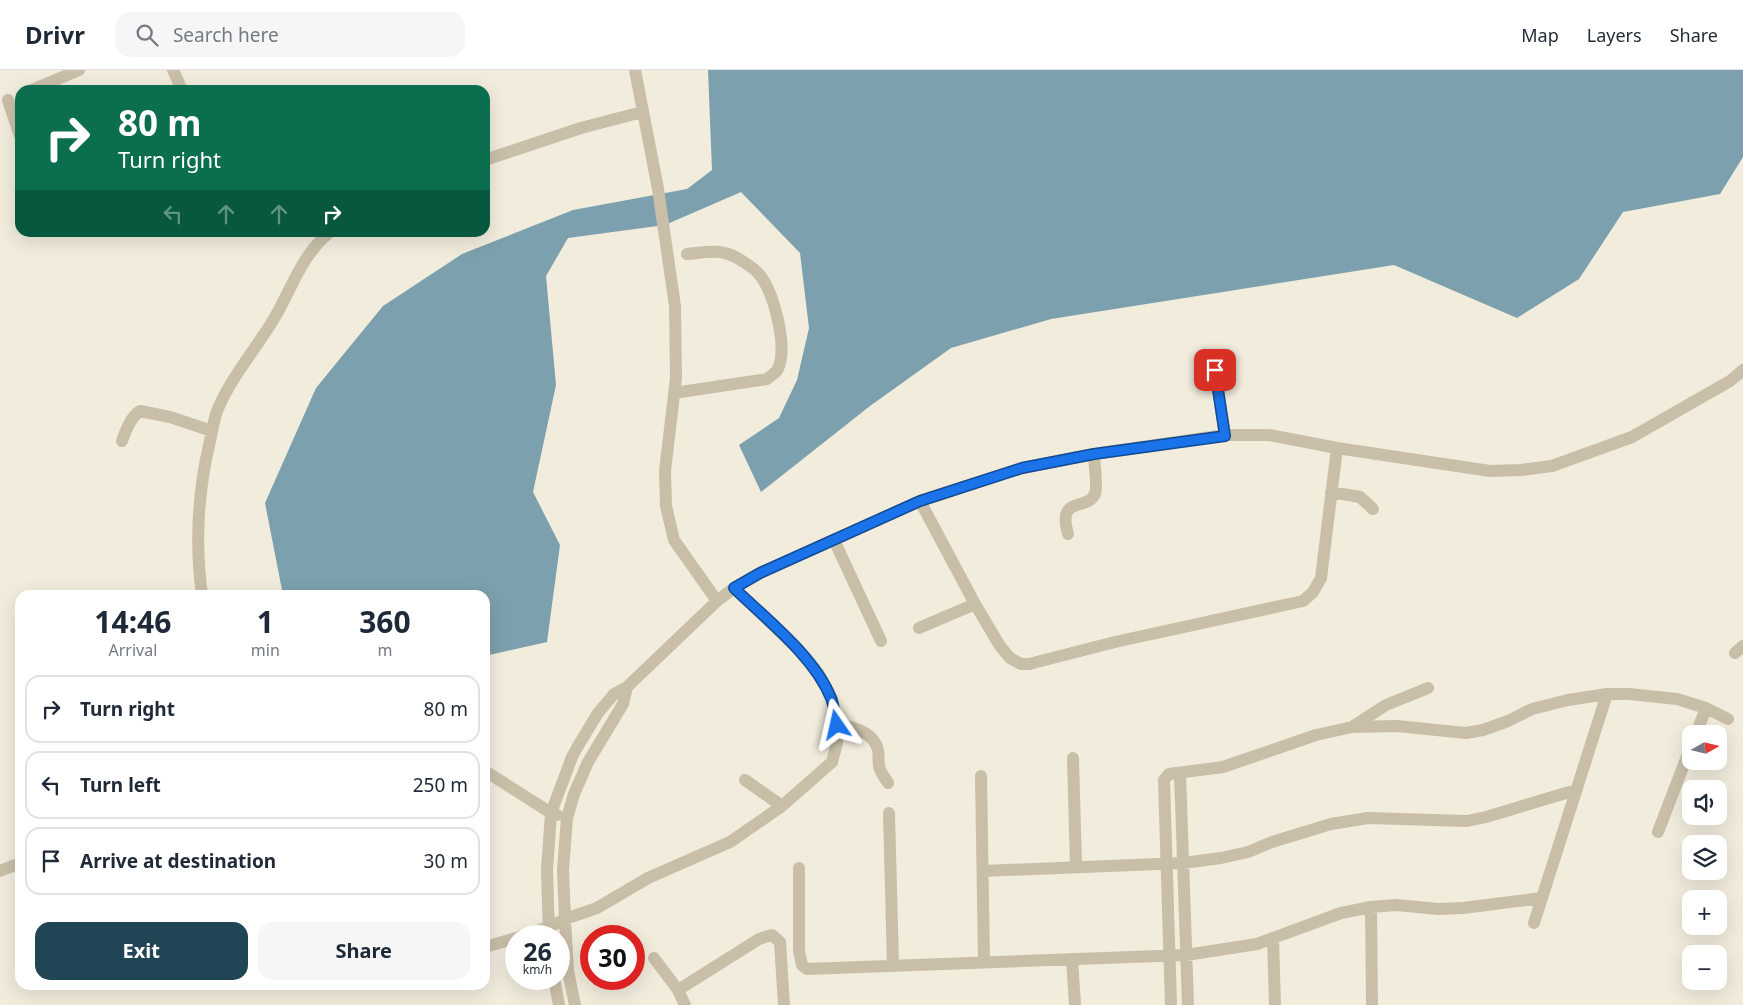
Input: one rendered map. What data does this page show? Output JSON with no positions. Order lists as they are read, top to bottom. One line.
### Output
{"north":"right","page":{"header":"Drivr","search":"Search here","nav":["Map","Layers","Share"],"turn":["80 m","Turn right"],"eta":["14:46","Arrival","1","min","360","m"],"list":[{"name":"Turn right","value":"80 m"},{"name":"Turn left","value":"250 m"},{"name":"Arrive at destination","value":"30 m"}],"map_buttons":["+","−"],"buttons":["Exit","Share"],"speed":"26 km/h","limit":"30"}}
